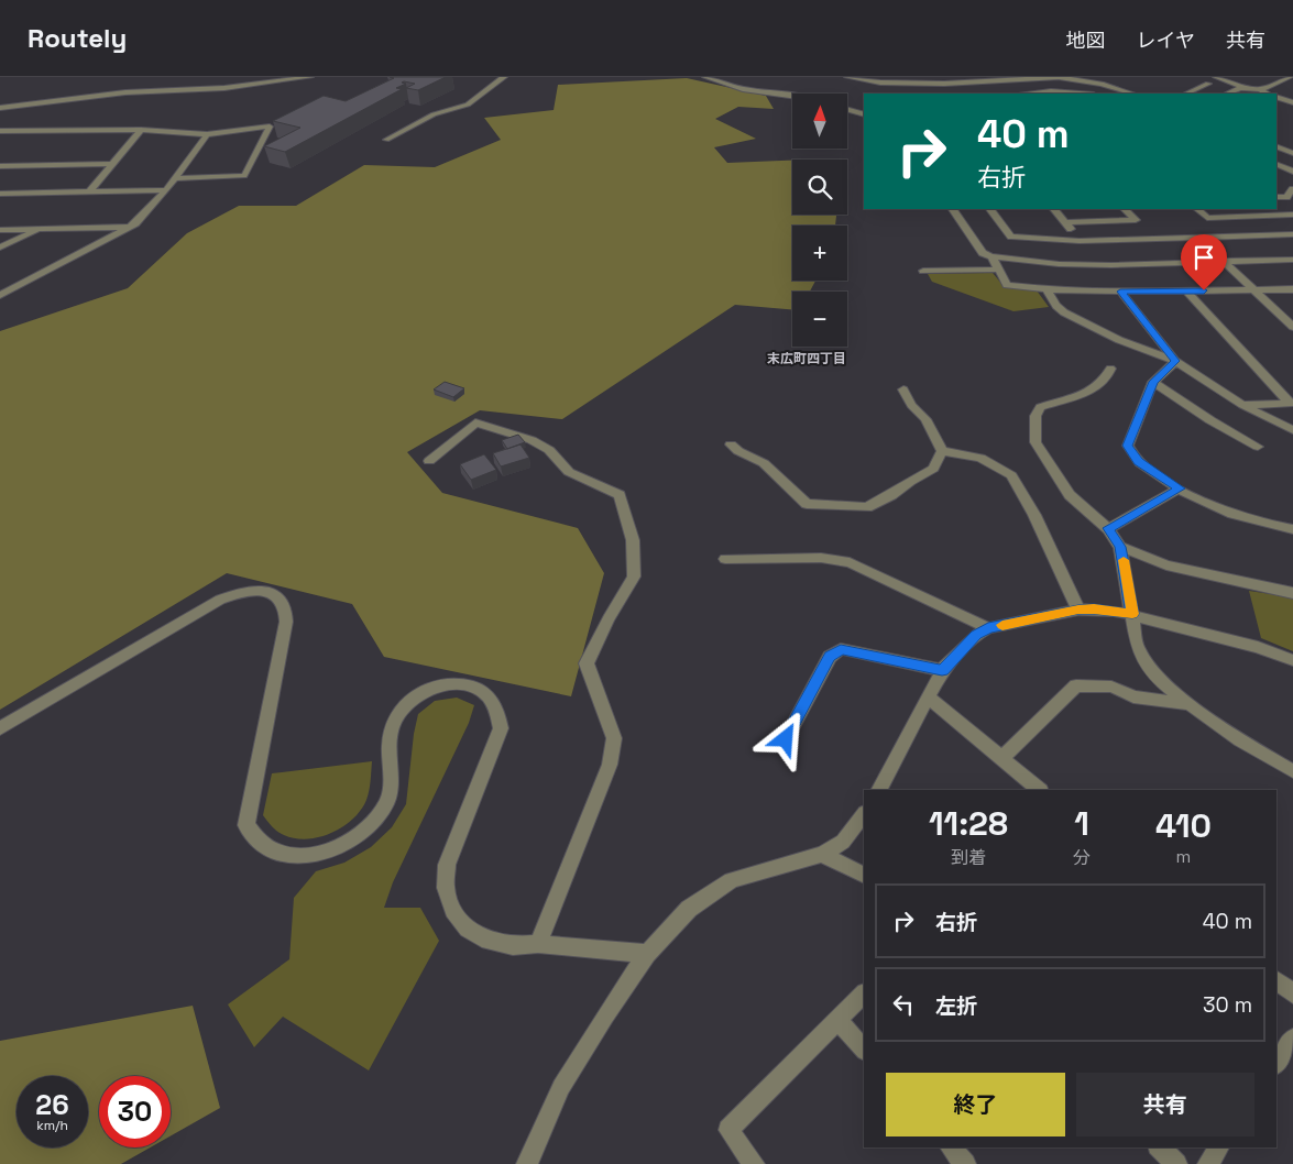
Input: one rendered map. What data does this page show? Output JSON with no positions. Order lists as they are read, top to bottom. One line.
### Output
{"districts":["末広町四丁目"],"north":"top","page":{"header":"Routely","nav":["地図","レイヤ","共有"],"map_buttons":["+","−"],"turn":["40 m","右折"],"eta":["11:28","到着","1","分","410","m"],"list":[{"name":"右折","value":"40 m"},{"name":"左折","value":"30 m"}],"buttons":["終了","共有"],"speed":"26 km/h","limit":"30"}}
